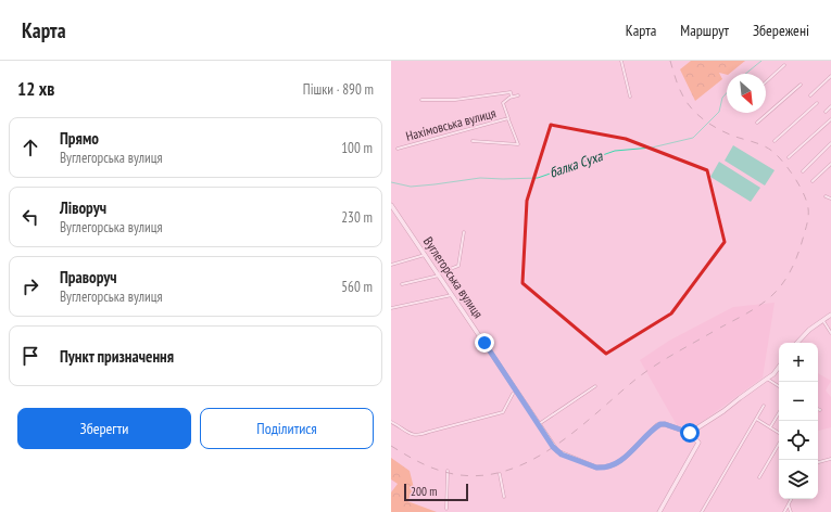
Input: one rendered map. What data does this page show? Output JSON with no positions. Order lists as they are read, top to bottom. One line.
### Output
{"streets":{"main road":["Вуглегорська вулиця"],"street":["Нахімовська вулиця"]},"water":["балка Суха"],"scale_bar":"200 m","north":"bottom right","page":{"header":"Карта","nav":["Карта","Маршрут","Збережені"],"heading":["12 хв","Пішки · 890 m"],"list":[["Прямо","Вуглегорська вулиця","100 m"],["Ліворуч","Вуглегорська вулиця","230 m"],["Праворуч","Вуглегорська вулиця","560 m"],"Пункт призначення"],"map_buttons":["+","−"],"buttons":["Зберегти","Поділитися"],"scale":"200 m"}}
